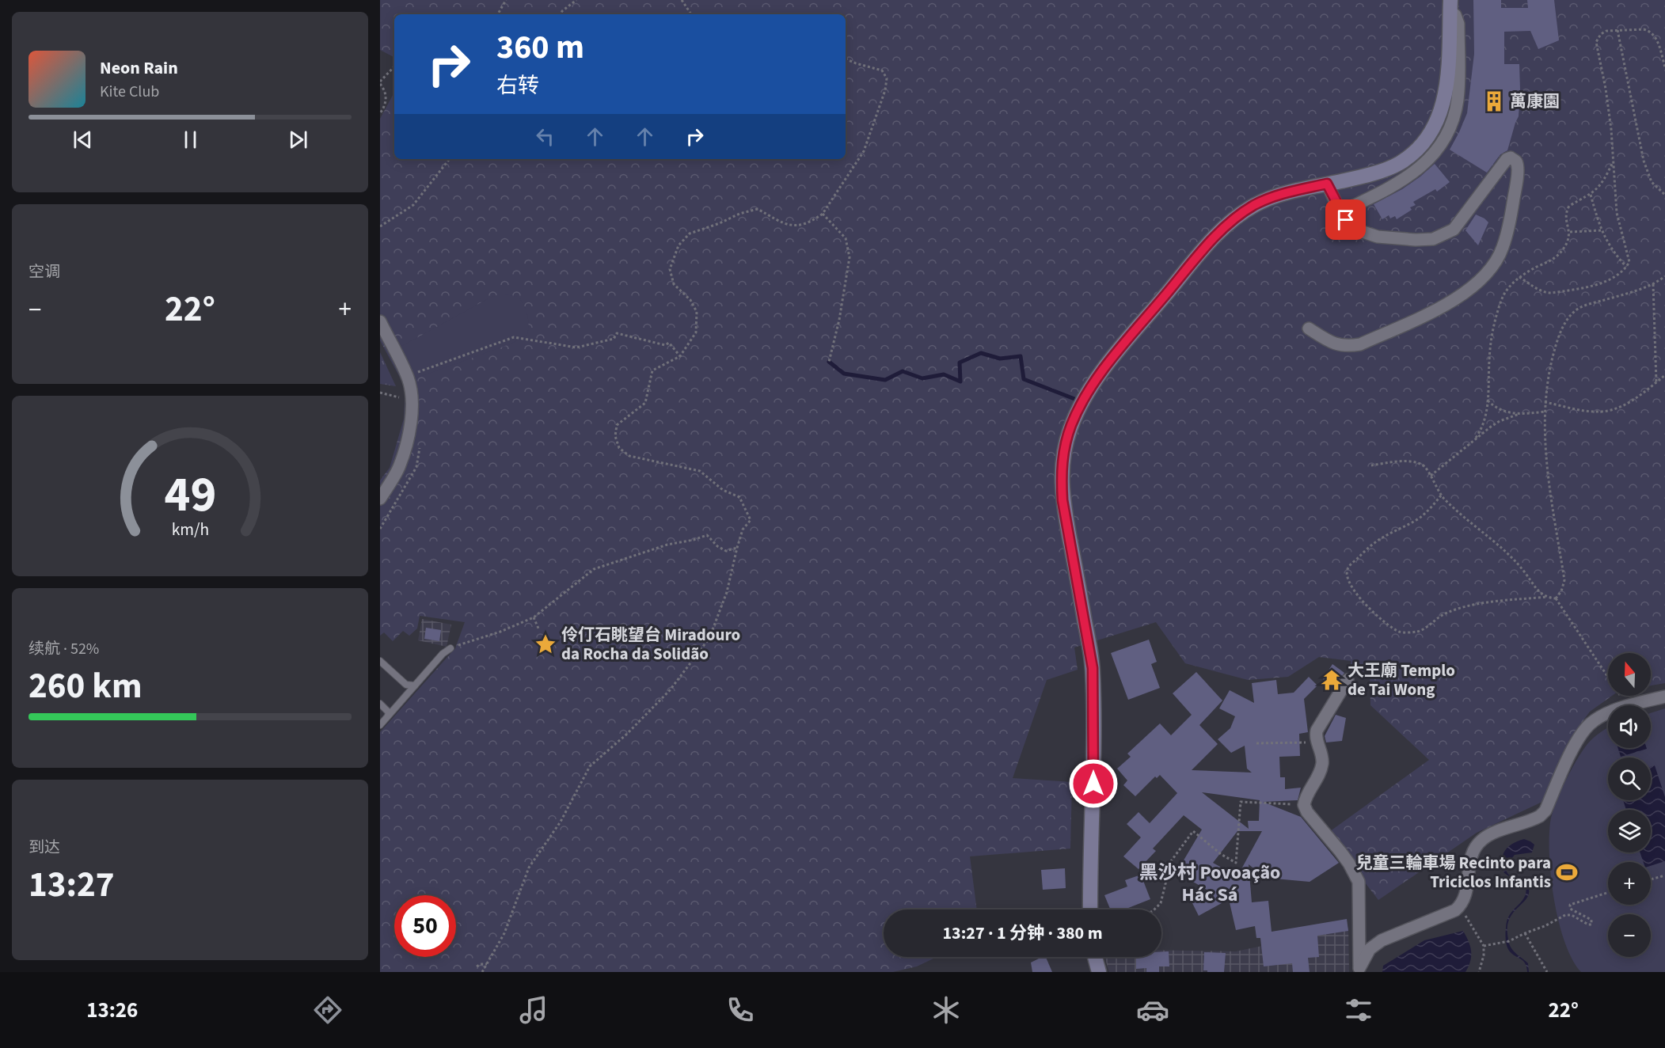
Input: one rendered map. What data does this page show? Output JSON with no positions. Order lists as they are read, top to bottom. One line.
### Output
{"districts":["黑沙村 Povoação Hác Sá"],"places":{"building":["萬康園"],"place":["伶仃石眺望台 Miradouro da Rocha da Solidão"],"temple":["大王廟 Templo de Tai Wong"],"sports":["兒童三輪車場 Recinto para Triciclos Infantis"]},"north":"top","page":{"turn":["360 m","右转"],"song":["Neon Rain","Kite Club"],"tile":["空调",["续航 · 52%","260 km"],["到达","13:27"]],"heat":["−","22°","+"],"map_buttons":["+","−"],"limit":"50","trip":"13:27 · 1 分钟 · 380 m","tabs":["13:26","22°"],"gauge":["49","km/h"]}}
